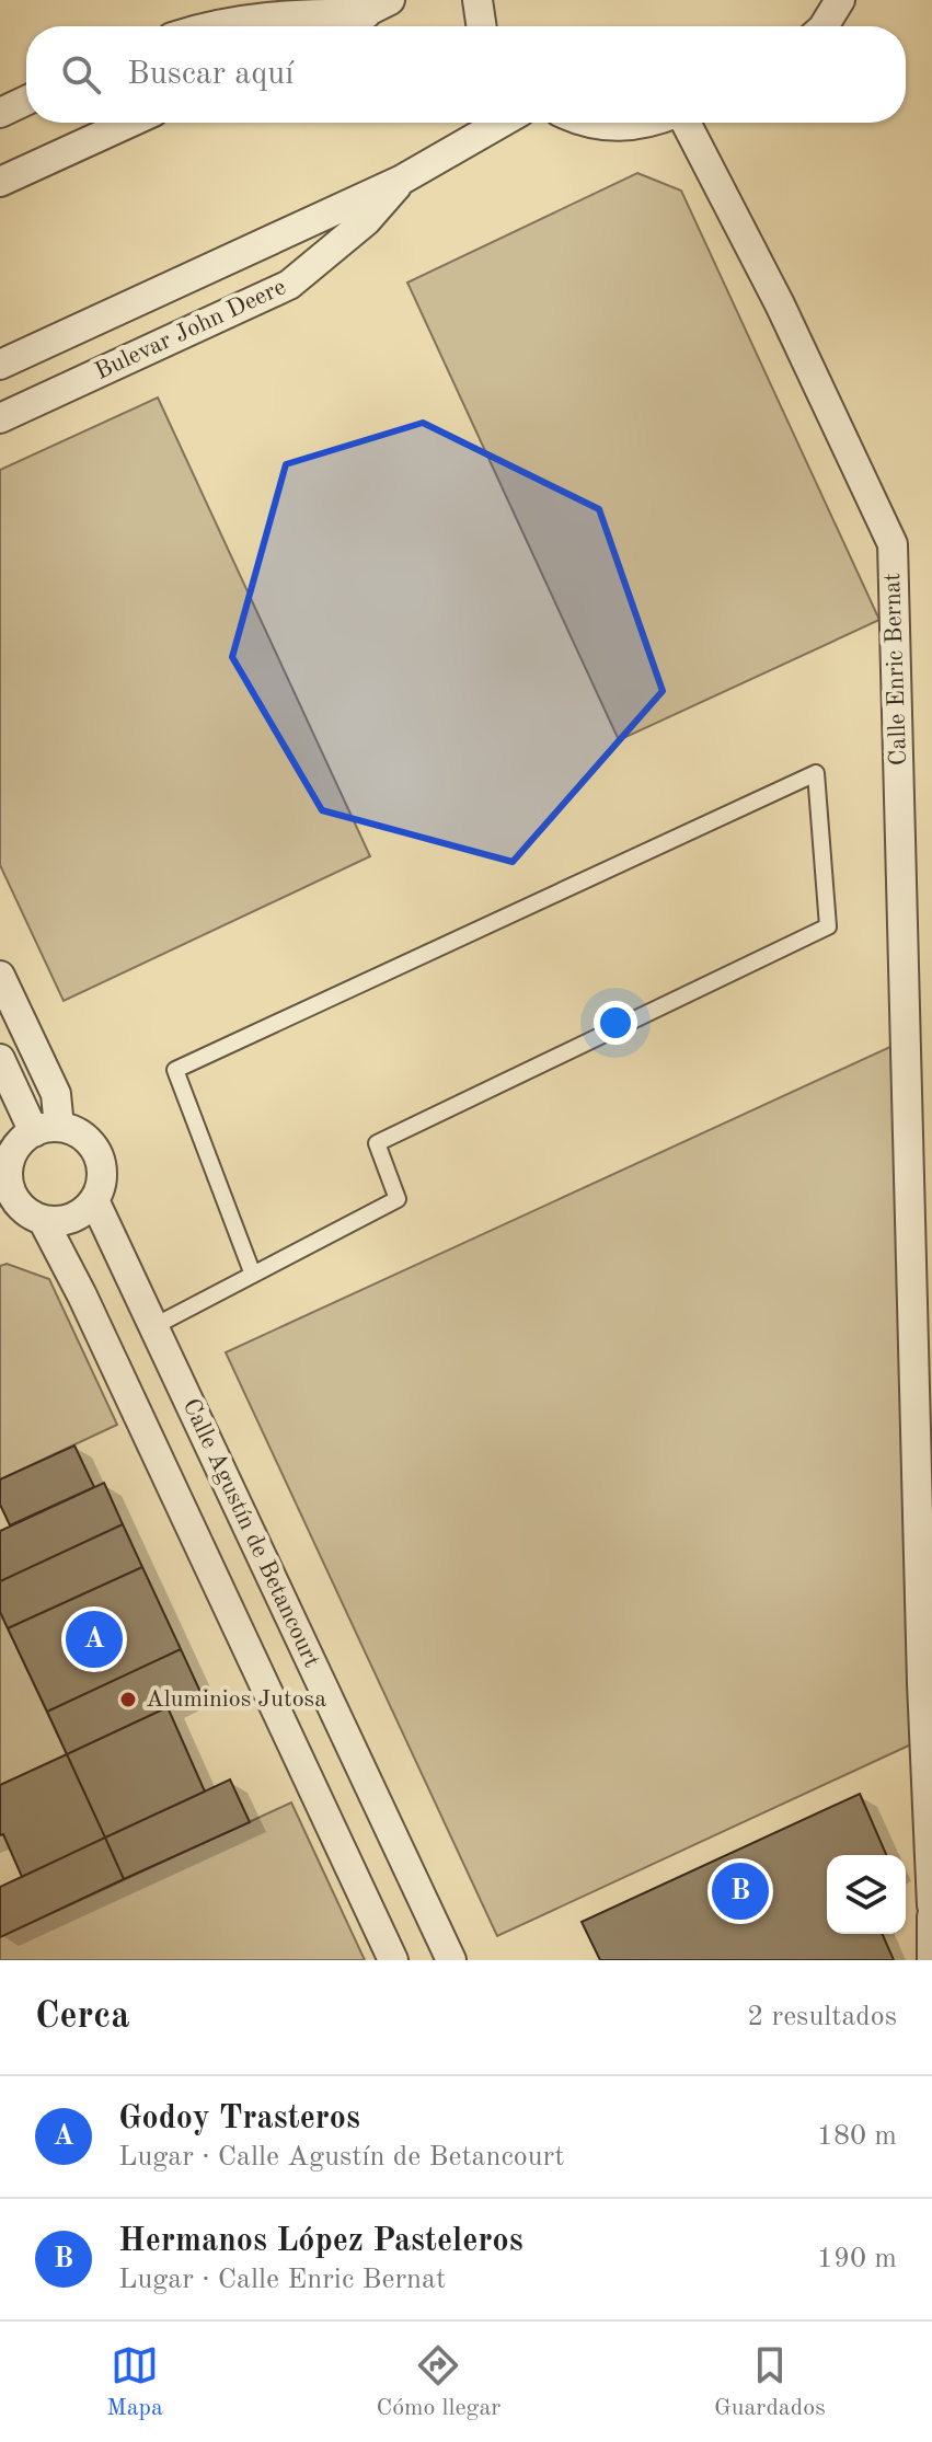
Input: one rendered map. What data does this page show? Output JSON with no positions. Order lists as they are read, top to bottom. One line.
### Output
{"streets":{"street":["Bulevar John Deere","Calle Enric Bernat","Calle Agustín de Betancourt"]},"places":["Aluminios Jutosa"],"page":{"search":"Buscar aquí","pins":["A","B"],"heading":["Cerca","2 resultados"],"list":[{"mark":"A","name":"Godoy Trasteros","note":"Lugar · Calle Agustín de Betancourt","value":"180 m"},{"mark":"B","name":"Hermanos López Pasteleros","note":"Lugar · Calle Enric Bernat","value":"190 m"}],"nav":["Mapa","Cómo llegar","Guardados"]}}
